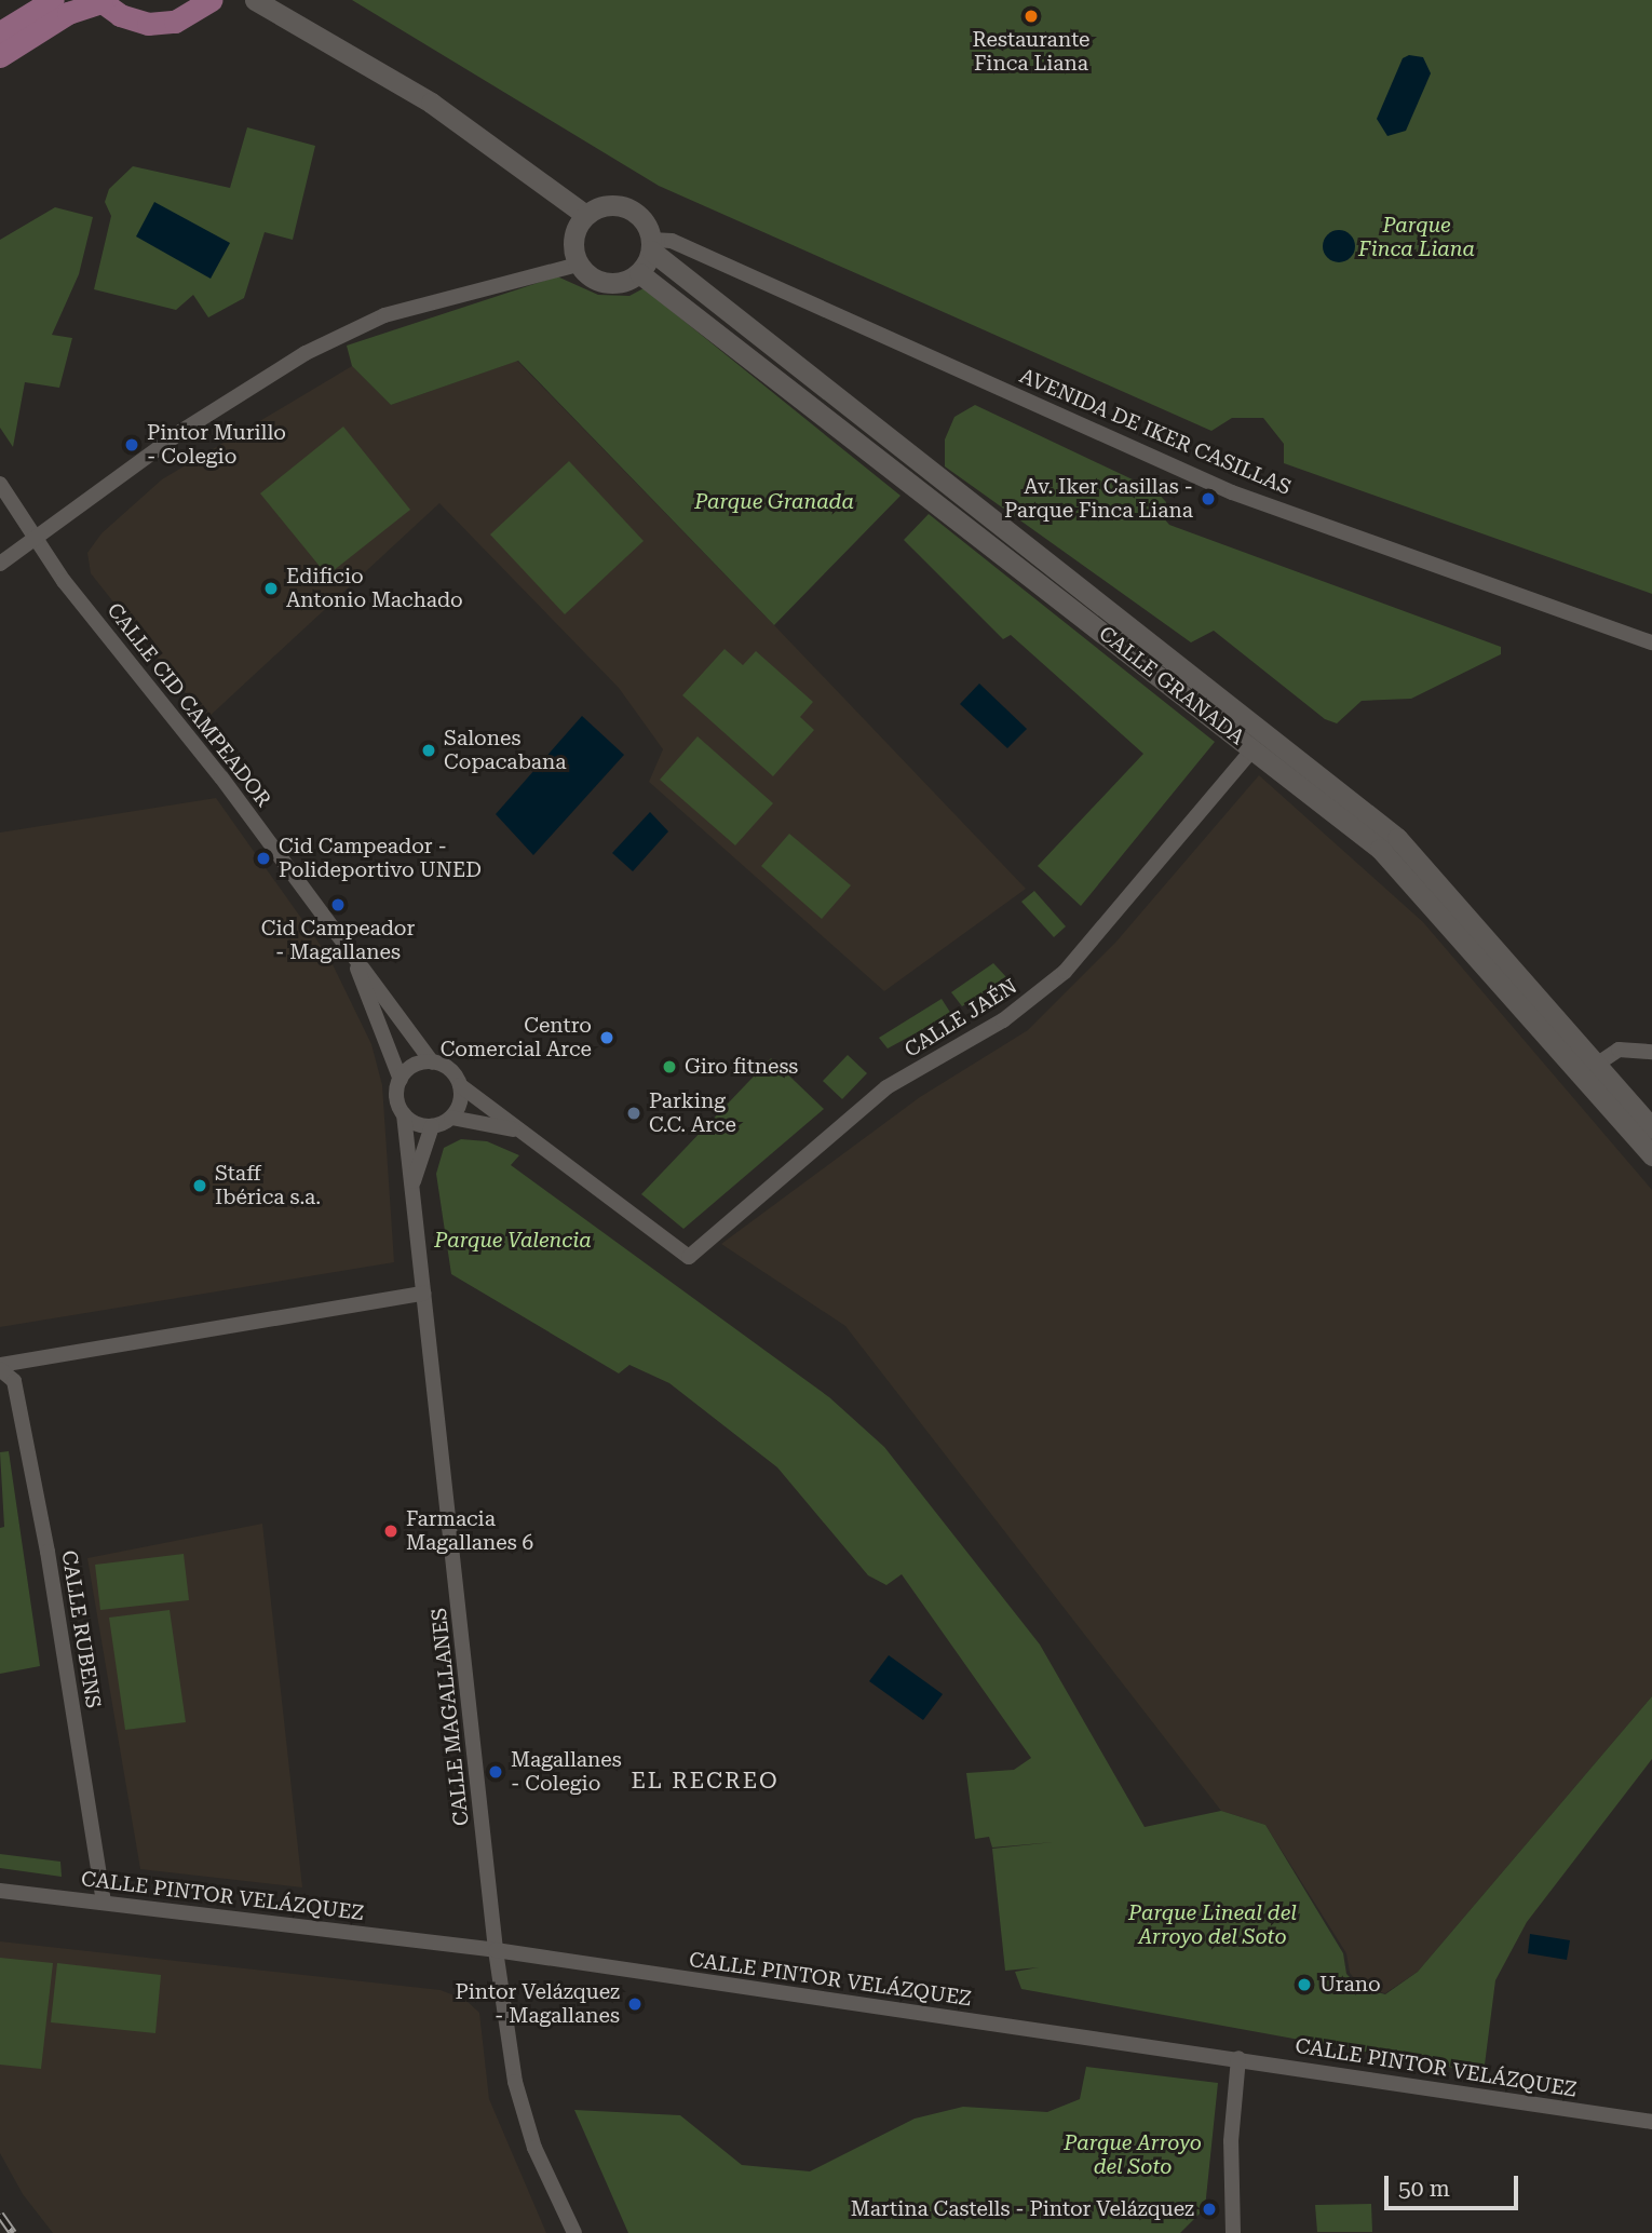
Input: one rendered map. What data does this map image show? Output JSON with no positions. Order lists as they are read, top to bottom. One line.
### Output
{"streets":{"street":["AVENIDA DE IKER CASILLAS","CALLE GRANADA","CALLE CID CAMPEADOR","CALLE JAÉN","CALLE RUBENS","CALLE MAGALLANES","CALLE PINTOR VELÁZQUEZ"]},"crossings":[["AVENIDA DE IKER CASILLAS","CALLE GRANADA"],["CALLE GRANADA","CALLE JAÉN"],["CALLE CID CAMPEADOR","CALLE MAGALLANES"],["CALLE RUBENS","CALLE MAGALLANES"],["CALLE RUBENS","CALLE PINTOR VELÁZQUEZ"],["CALLE MAGALLANES","CALLE PINTOR VELÁZQUEZ"]],"districts":["EL RECREO"],"parks":["Parque Finca Liana","Parque Granada","Parque Valencia","Parque Lineal del Arroyo del Soto","Parque Arroyo del Soto"],"places":["Restaurante Finca Liana","Pintor Murillo - Colegio","Av. Iker Casillas - Parque Finca Liana","Edificio Antonio Machado","Salones Copacabana","Cid Campeador - Polideportivo UNED","Cid Campeador - Magallanes","Centro Comercial Arce","Giro fitness","Parking C.C. Arce","Staff Ibérica s.a.","Farmacia Magallanes 6","Magallanes - Colegio","Urano","Pintor Velázquez - Magallanes","Martina Castells - Pintor Velázquez"],"scale_bar":"50 m"}
